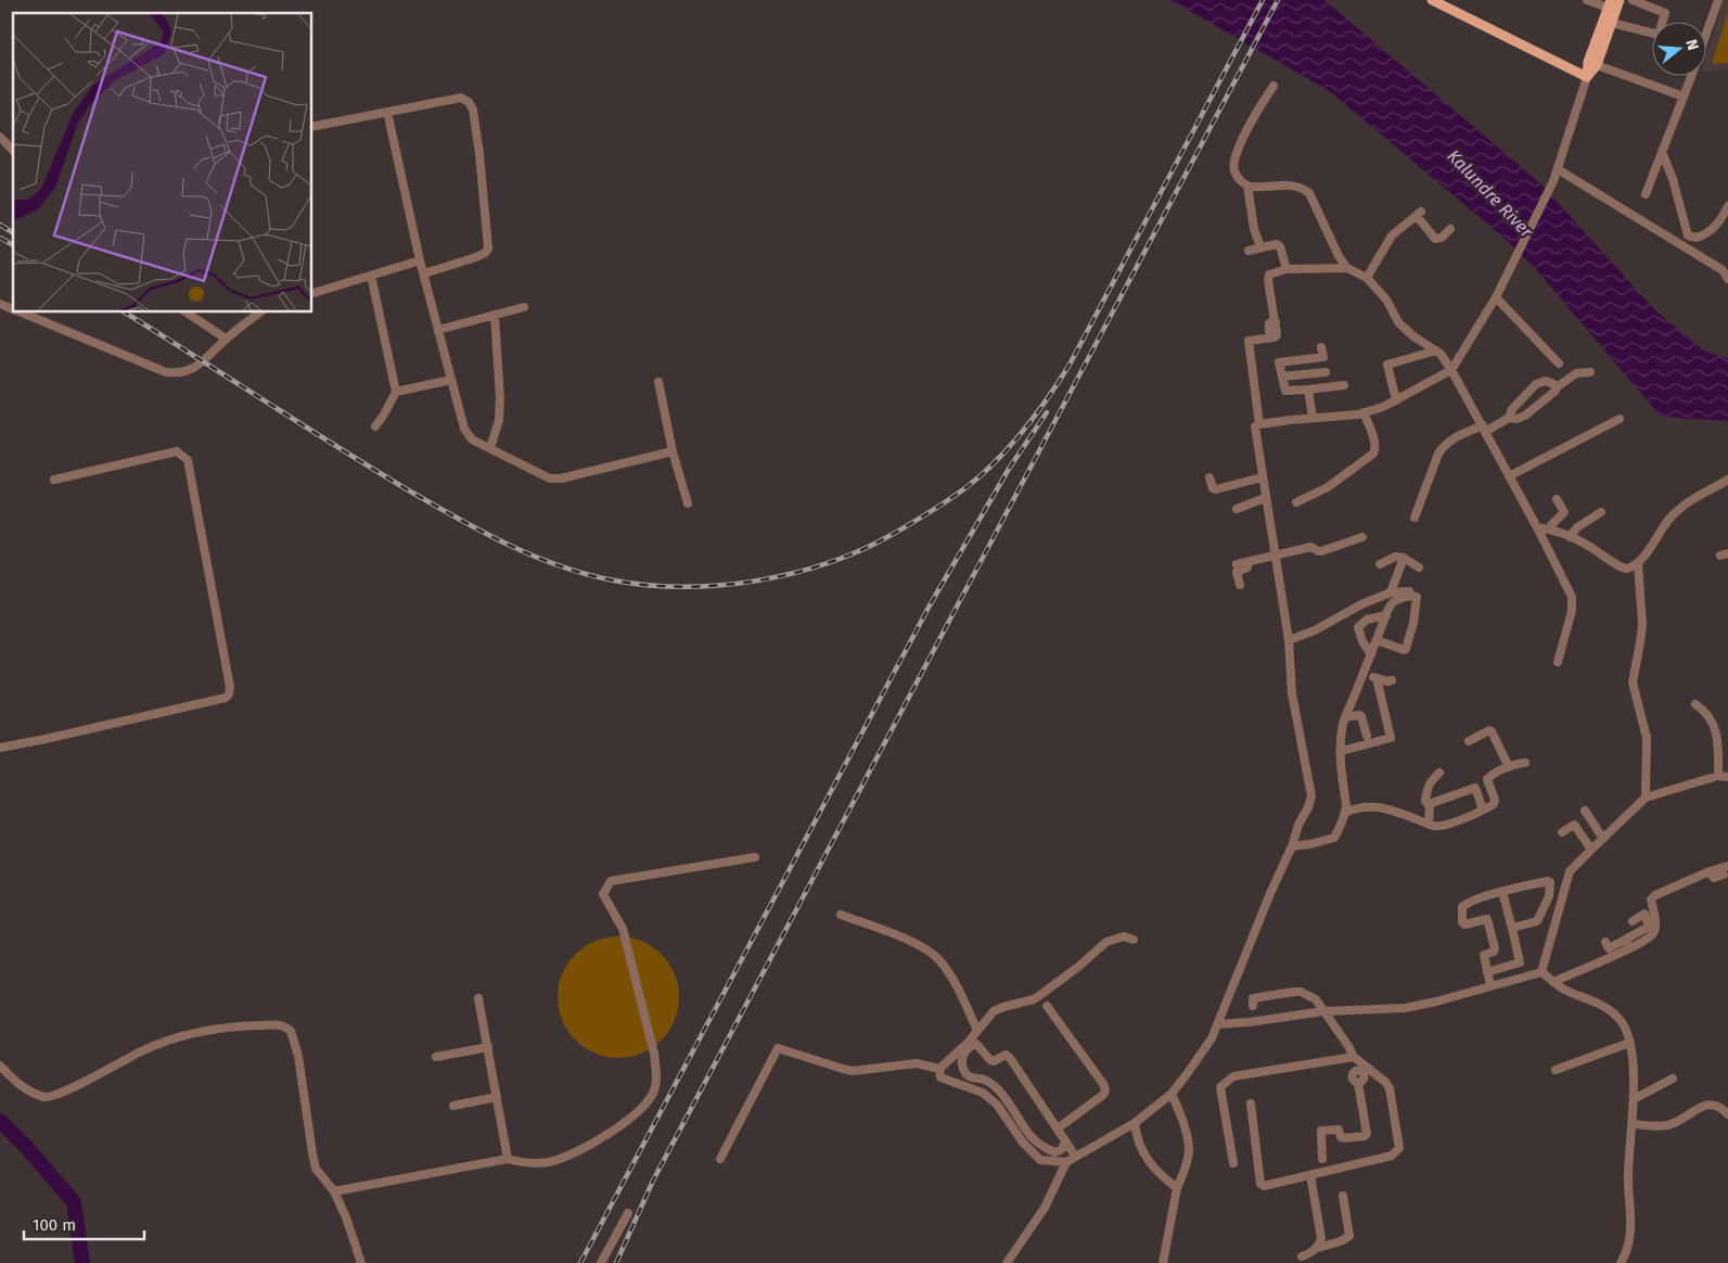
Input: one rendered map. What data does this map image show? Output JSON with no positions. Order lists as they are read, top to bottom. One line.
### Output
{"water":["Kalundre River"],"scale_bar":"100 m","north":"right"}
